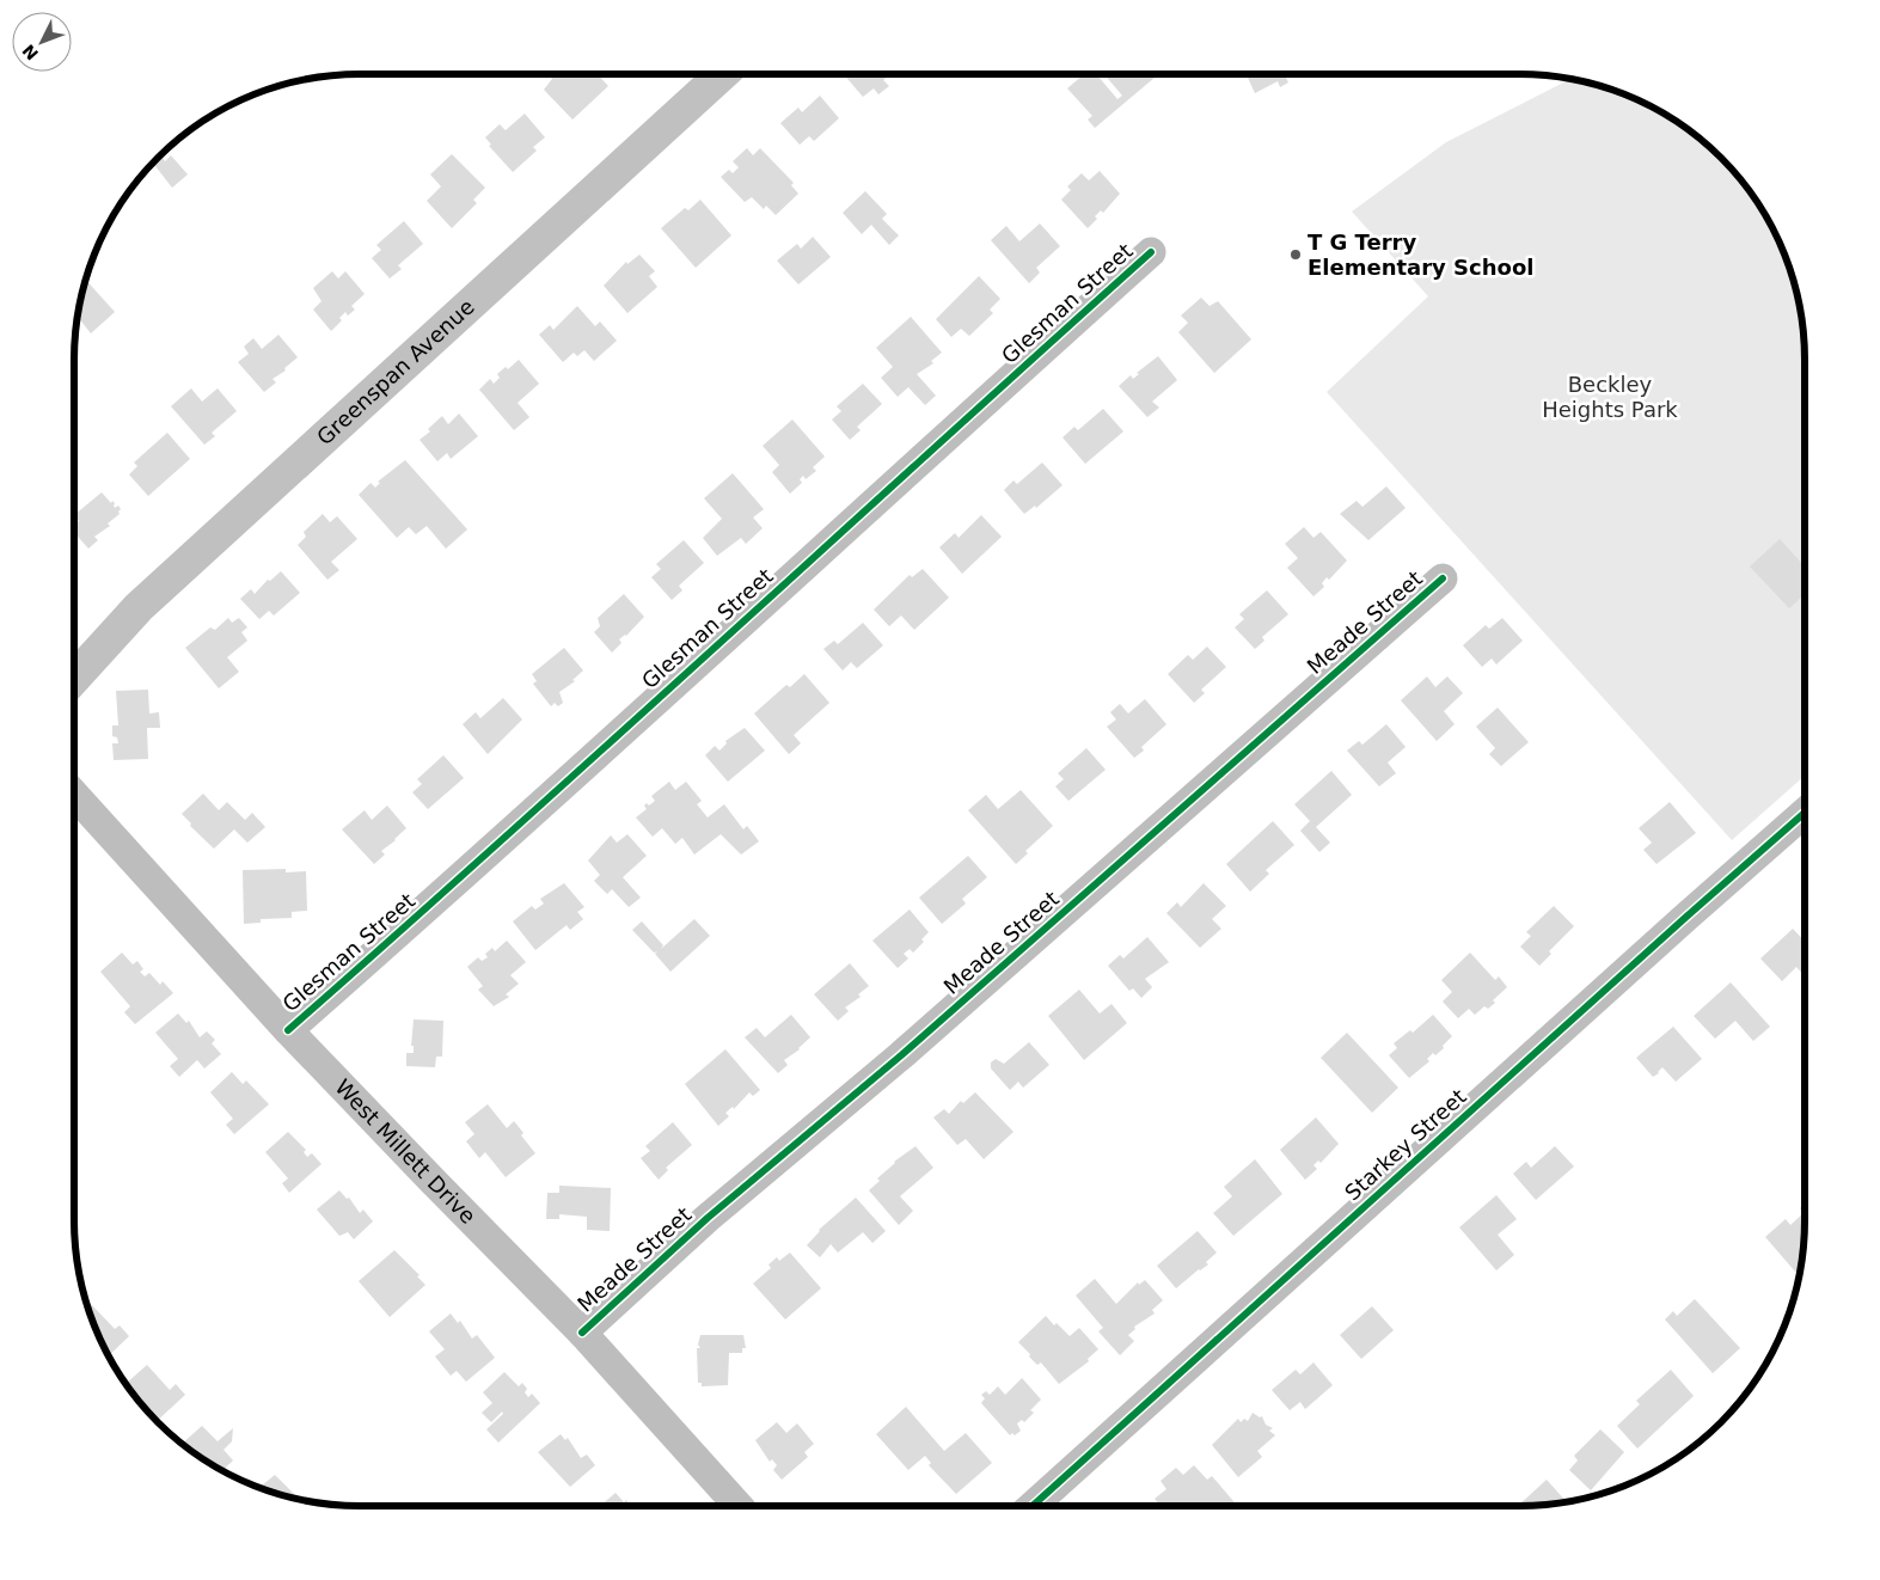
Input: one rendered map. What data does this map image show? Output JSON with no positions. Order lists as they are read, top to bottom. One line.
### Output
{"streets":{"street":["Glesman Street","Greenspan Avenue","Meade Street","Starkey Street","West Millett Drive"]},"crossings":[["Glesman Street","West Millett Drive"],["Meade Street","West Millett Drive"]],"parks":["Beckley Heights Park"],"places":["T G Terry Elementary School"],"north":"bottom left"}
